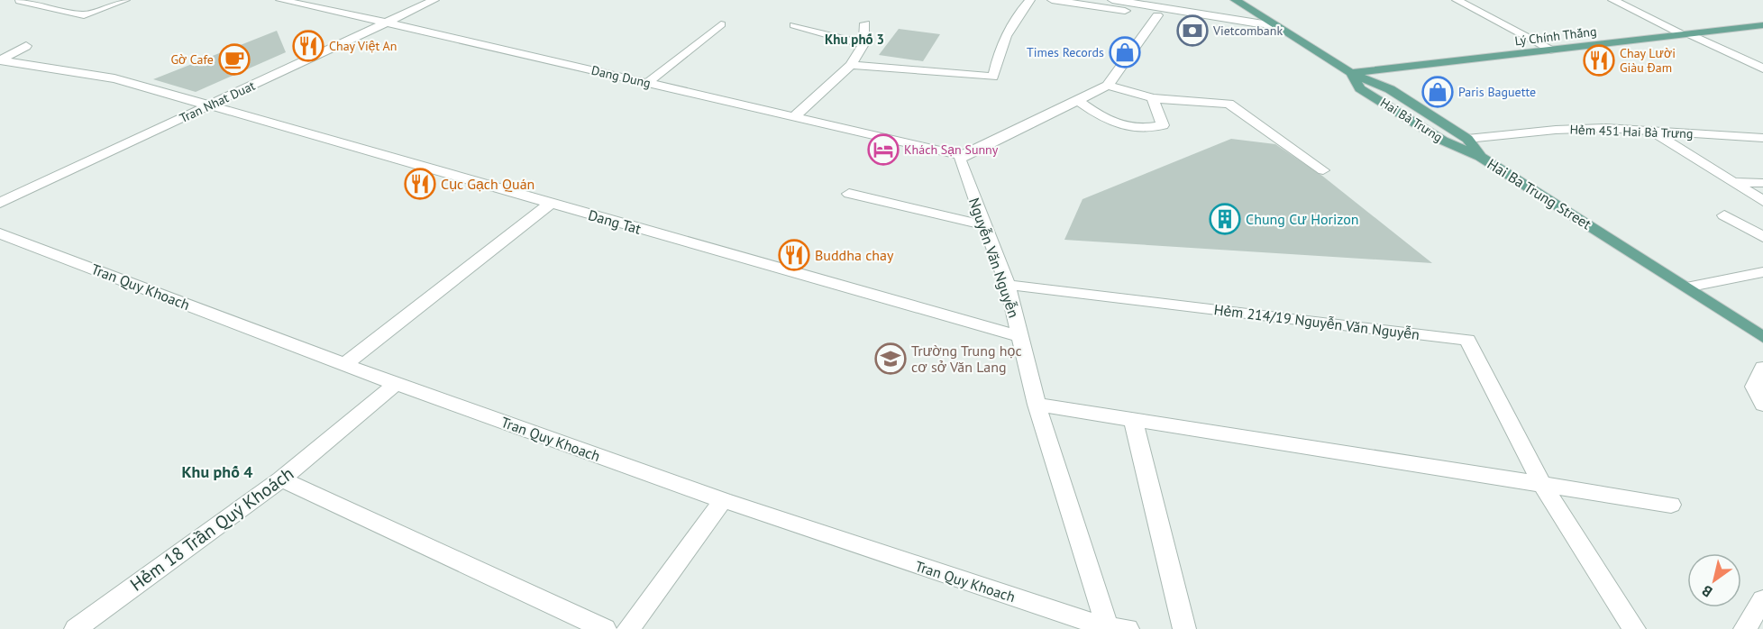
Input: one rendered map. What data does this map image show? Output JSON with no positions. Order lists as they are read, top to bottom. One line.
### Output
{"streets":{"main road":["Lý Chính Thắng","Hai Bà Trưng","Hai Ba Trung Street"],"street":["Dang Dung","Tran Nhat Duat","Hẻm 451 Hai Bà Trưng","Dang Tat","Nguyễn Văn Nguyễn","Tran Quy Khoach","Hẻm 214/19 Nguyễn Văn Nguyễn","Hẻm 18 Trần Quý Khoách"]},"crossings":[["Lý Chính Thắng","Hai Bà Trưng"],["Lý Chính Thắng","Hai Ba Trung Street"],["Dang Dung","Tran Nhat Duat"],["Dang Dung","Nguyễn Văn Nguyễn"],["Tran Nhat Duat","Dang Tat"],["Hai Bà Trưng","Hai Ba Trung Street"],["Hẻm 451 Hai Bà Trưng","Hai Ba Trung Street"],["Dang Tat","Nguyễn Văn Nguyễn"],["Nguyễn Văn Nguyễn","Tran Quy Khoach"],["Nguyễn Văn Nguyễn","Hẻm 214/19 Nguyễn Văn Nguyễn"],["Tran Quy Khoach","Hẻm 18 Trần Quý Khoách"]],"districts":["Khu phố 3","Khu phố 4"],"places":{"bank":["Vietcombank"],"restaurant":["Chay Việt An","Chay Lười Giàu Đam","Cục Gạch Quán","Buddha chay"],"shop":["Times Records","Paris Baguette"],"cafe":["Gờ Cafe"],"hotel":["Khách Sạn Sunny"],"building":["Chung Cư Horizon"],"school or university":["Trường Trung học cơ sở Văn Lang"]},"north":"bottom left"}
